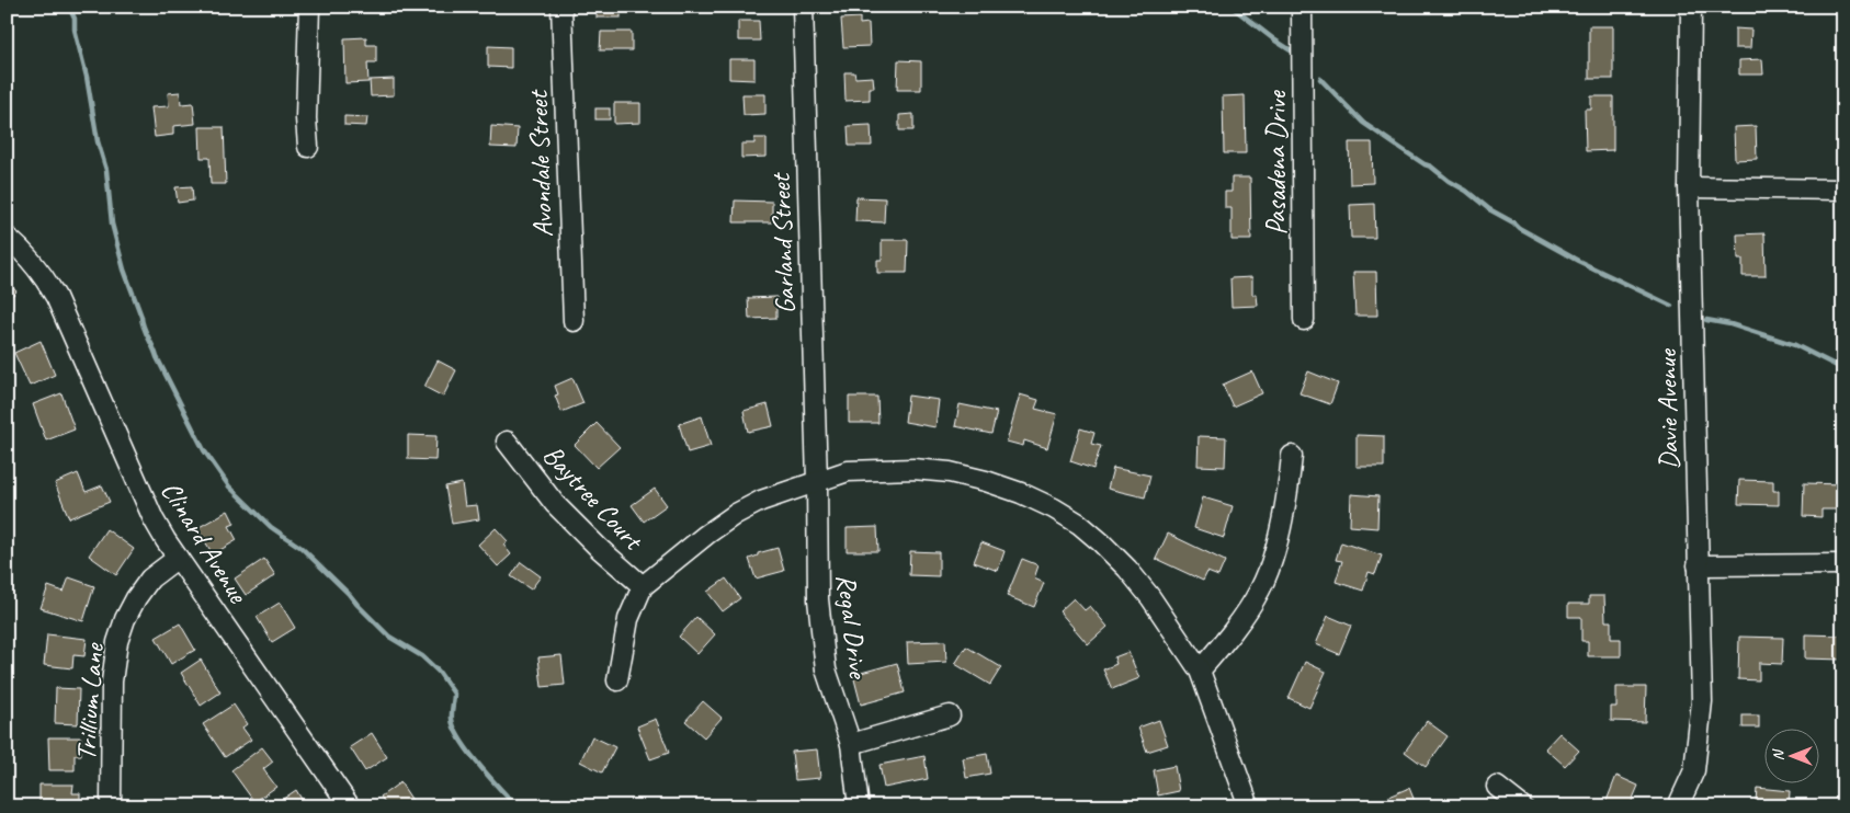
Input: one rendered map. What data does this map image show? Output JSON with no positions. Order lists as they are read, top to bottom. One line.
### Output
{"streets":{"street":["Pasadena Drive","Avondale Street","Garland Street","Davie Avenue","Baytree Court","Clinard Avenue","Regal Drive","Trillium Lane"]},"crossings":[["Garland Street","Regal Drive"],["Clinard Avenue","Trillium Lane"]],"north":"left"}
